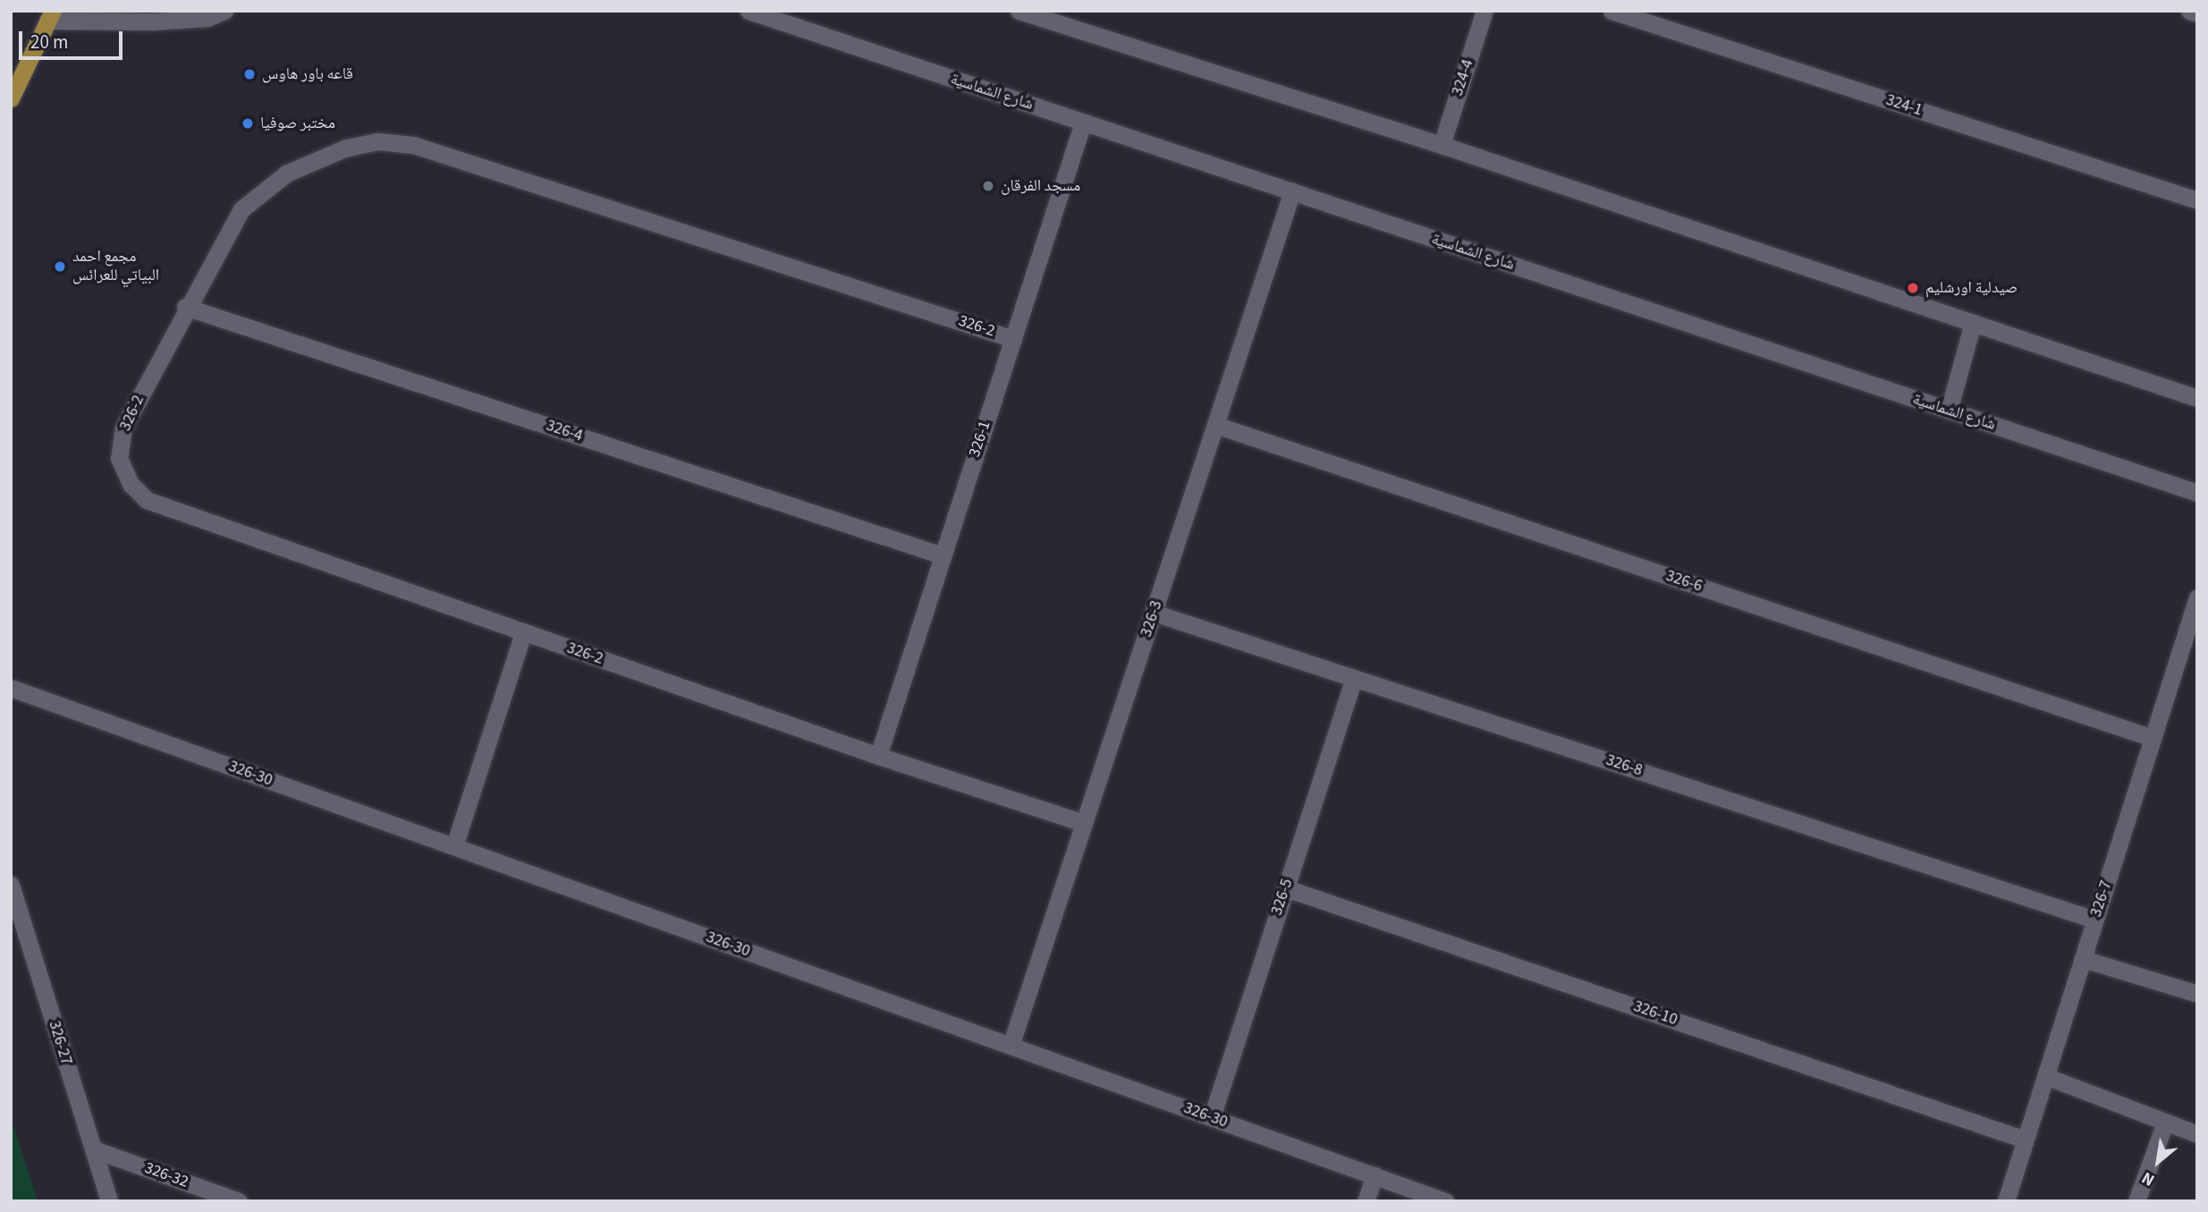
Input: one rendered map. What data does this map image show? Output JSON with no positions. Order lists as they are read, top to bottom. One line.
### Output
{"streets":{"street":["324-4","شارع الشماسية","324-1","326-2","326-4","326-1","326-6","326-3","326-8","326-30","326-5","326-7","326-10","326-27","326-32"]},"crossings":[["شارع الشماسية","326-1"],["شارع الشماسية","326-3"],["326-2","326-4"],["326-2","326-1"],["326-2","326-3"],["326-4","326-1"],["326-6","326-3"],["326-6","326-7"],["326-3","326-8"],["326-3","326-30"],["326-8","326-5"],["326-8","326-7"],["326-30","326-5"],["326-5","326-10"],["326-7","326-10"],["326-27","326-32"]],"places":["قاعه باور هاوس","مختبر صوفيا","مسجد الفرقان","مجمع احمد البياتي للعرائس","صيدلية اورشليم"],"scale_bar":"20 m","north":"bottom left"}
